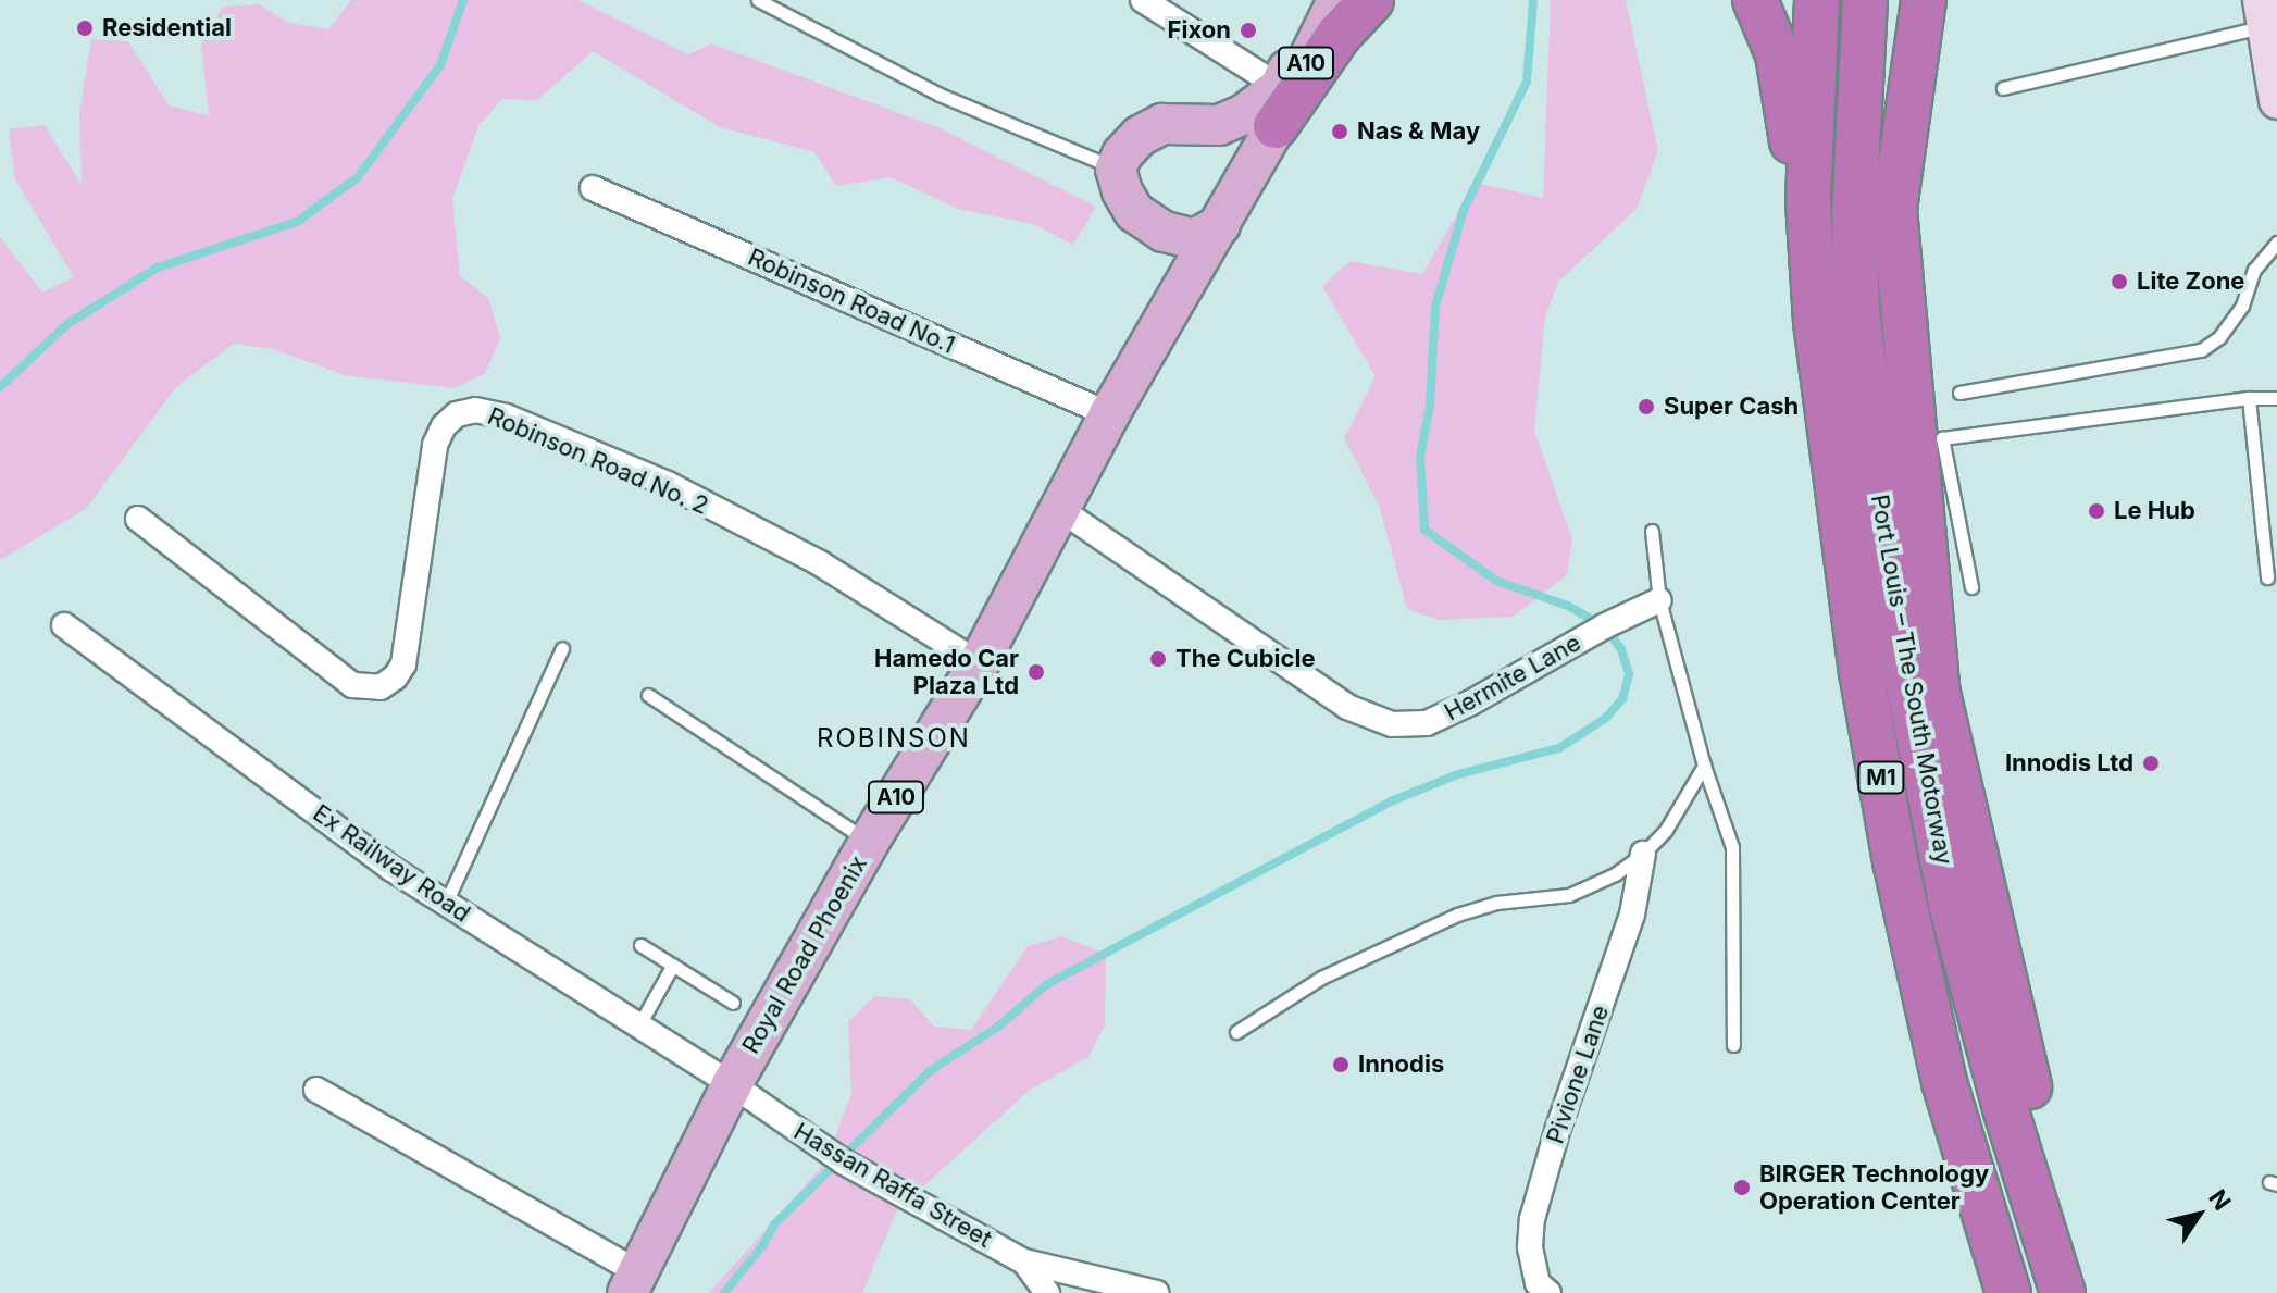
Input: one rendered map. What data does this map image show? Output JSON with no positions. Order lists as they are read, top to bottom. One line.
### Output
{"streets":{"highway":["Port Louis – The South Motorway","M1"],"main road":["A10","Royal Road Phoenix"],"street":["Robinson Road No.1","Robinson Road No. 2","Hermite Lane","Ex Railway Road","Pivione Lane","Hassan Raffa Street"]},"crossings":[["A10","Royal Road Phoenix"],["Robinson Road No.1","Royal Road Phoenix"],["Robinson Road No. 2","Royal Road Phoenix"],["Hermite Lane","Royal Road Phoenix"],["Ex Railway Road","Royal Road Phoenix"],["Ex Railway Road","Hassan Raffa Street"],["Royal Road Phoenix","Hassan Raffa Street"]],"districts":["ROBINSON"],"places":["Residential","Fixon","Nas & May","Lite Zone","Super Cash","Le Hub","The Cubicle","Hamedo Car Plaza Ltd","Innodis Ltd","Innodis","BIRGER Technology Operation Center"],"north":"top right"}
